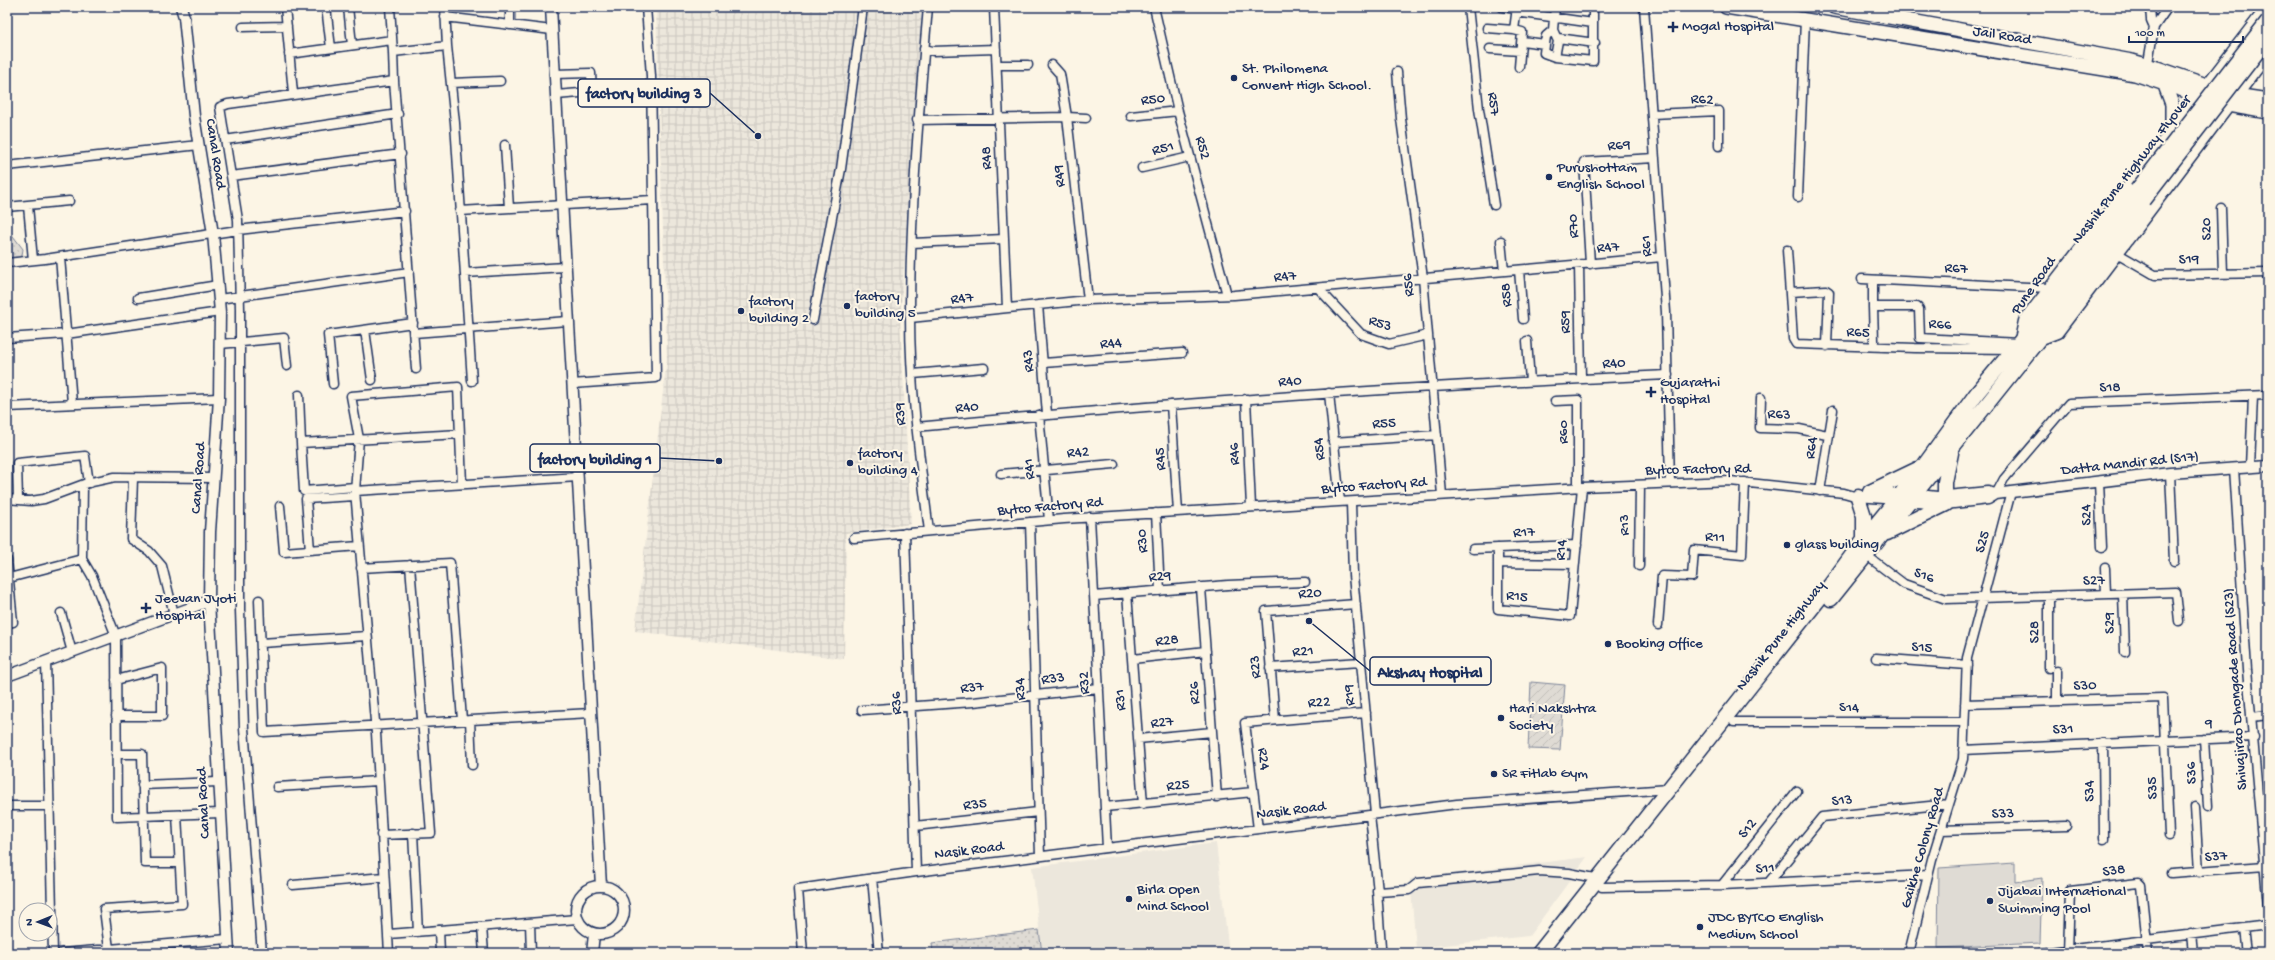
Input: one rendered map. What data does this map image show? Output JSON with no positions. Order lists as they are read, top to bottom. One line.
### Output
{"streets":{"highway":["Nashik Pune Highway Flyover","Nashik Pune Highway"],"main road":["Jail Road","Pune Road"],"street":["R50","R62","R57","R69","R52","R51","Canal Road","R48","R49","R70","S20","R61","R47","S19","R67","R56","R58","R59","R53","R66","R65","R44","R43","R40","S18","R39","R63","R55","R60","R64","R54","R42","R46","R45","Datta Mandir Rd (S17)","R41","Bytco Factory Rd","S24","R13","R17","R11","R30","S25","R14","S16","R29","S27","R20","R15","S29","S28","R28","S15","R21","R23","R33","R32","S30","R37","R34","Shivajirao Dhongade Road (S23)","R26","R19","R31","R36","R22","S14","R27","9","S31","R24","S36","R25","S35","S34","S13","R35","Nasik Road","S33","S12","Gaikhe Colony Road","S37","S11","S38"]},"crossings":[["Jail Road","Pune Road"],["R50","R52"],["R62","R61"],["R69","R70"],["R69","R61"],["R52","R51"],["R52","R47"],["R48","R47"],["Nashik Pune Highway Flyover","Pune Road"],["Nashik Pune Highway Flyover","R66"],["Nashik Pune Highway Flyover","R65"],["Nashik Pune Highway Flyover","Nashik Pune Highway"],["R49","R47"],["R70","R47"],["S20","S19"],["R61","R47"],["R61","R40"],["R61","Bytco Factory Rd"],["R47","R56"],["R47","R58"],["R47","R59"],["R47","R53"],["R47","R43"],["R47","R39"],["R67","Pune Road"],["R56","R53"],["R56","R40"],["R56","R55"],["R56","Bytco Factory Rd"],["Pune Road","R66"],["Pune Road","R65"],["Pune Road","Nashik Pune Highway"],["R59","R40"],["R66","R65"],["R66","Nashik Pune Highway"],["R65","Nashik Pune Highway"],["R44","R43"],["R43","R40"],["R43","R41"],["R40","R39"],["R40","R54"],["R40","R46"],["R40","R45"],["R40","R41"],["S18","Datta Mandir Rd (S17)"],["R39","Bytco Factory Rd"],["R63","R64"],["R55","R54"],["R60","Bytco Factory Rd"],["R60","R14"],["R64","Bytco Factory Rd"],["R54","Bytco Factory Rd"],["R42","R41"],["R46","Bytco Factory Rd"],["R45","Bytco Factory Rd"],["Datta Mandir Rd (S17)","Bytco Factory Rd"],["Datta Mandir Rd (S17)","S24"],["Datta Mandir Rd (S17)","S25"],["Datta Mandir Rd (S17)","Nashik Pune Highway"],["Datta Mandir Rd (S17)","Shivajirao Dhongade Road (S23)"],["R41","Bytco Factory Rd"],["Bytco Factory Rd","R13"],["Bytco Factory Rd","R11"],["Bytco Factory Rd","R30"],["Bytco Factory Rd","R14"],["Bytco Factory Rd","Nashik Pune Highway"],["Bytco Factory Rd","R32"],["Bytco Factory Rd","R34"],["Bytco Factory Rd","R19"],["Bytco Factory Rd","R36"],["R17","R14"],["R17","R15"],["R30","R29"],["S25","S16"],["S25","S27"],["S25","S15"],["S25","Gaikhe Colony Road"],["R14","R15"],["S16","S27"],["S16","Nashik Pune Highway"],["R29","R32"],["R29","R26"],["R29","R31"],["S27","S29"],["S27","S28"],["R20","R23"],["R20","R19"],["Nashik Pune Highway","S14"],["Nashik Pune Highway","Nasik Road"],["Nashik Pune Highway","S11"],["R28","R26"],["R28","R31"],["S15","Gaikhe Colony Road"],["R21","R23"],["R21","R19"],["R23","R22"],["R23","R24"],["R33","R32"],["R33","R37"],["R33","R34"],["R32","R25"],["R32","Nasik Road"],["S30","9"],["S30","S31"],["S30","S35"],["S30","Gaikhe Colony Road"],["R37","R34"],["R37","R36"],["R34","R35"],["R34","Nasik Road"],["Shivajirao Dhongade Road (S23)","9"],["Shivajirao Dhongade Road (S23)","S37"],["R26","R27"],["R26","R25"],["R19","R22"],["R19","Nasik Road"],["R19","S11"],["R31","R27"],["R31","R25"],["R36","R35"],["R36","Nasik Road"],["R22","R24"],["S14","Gaikhe Colony Road"],["9","S31"],["9","S36"],["9","S35"],["S31","S35"],["S31","S34"],["S31","Gaikhe Colony Road"],["R24","R25"],["R24","Nasik Road"],["S13","Gaikhe Colony Road"],["S13","S11"],["S33","Gaikhe Colony Road"],["S12","S11"],["Gaikhe Colony Road","S11"]],"places":{"health":["Mogal Hospital","Gujarathi Hospital","Jeevan Jyoti Hospital"],"other":["St. Philomena Convent High School.","factory building 3","Purushottam English School","factory building 5","factory building 2","factory building 1","factory building 4","glass building","Akshay Hospital","Booking Office","Hari Nakshtra Society","SR Fitlab Gym","Birla Open Mind School","Jijabai International Swimming Pool","JDC BYTCO English Medium School"]},"scale_bar":"100 m","north":"left"}
